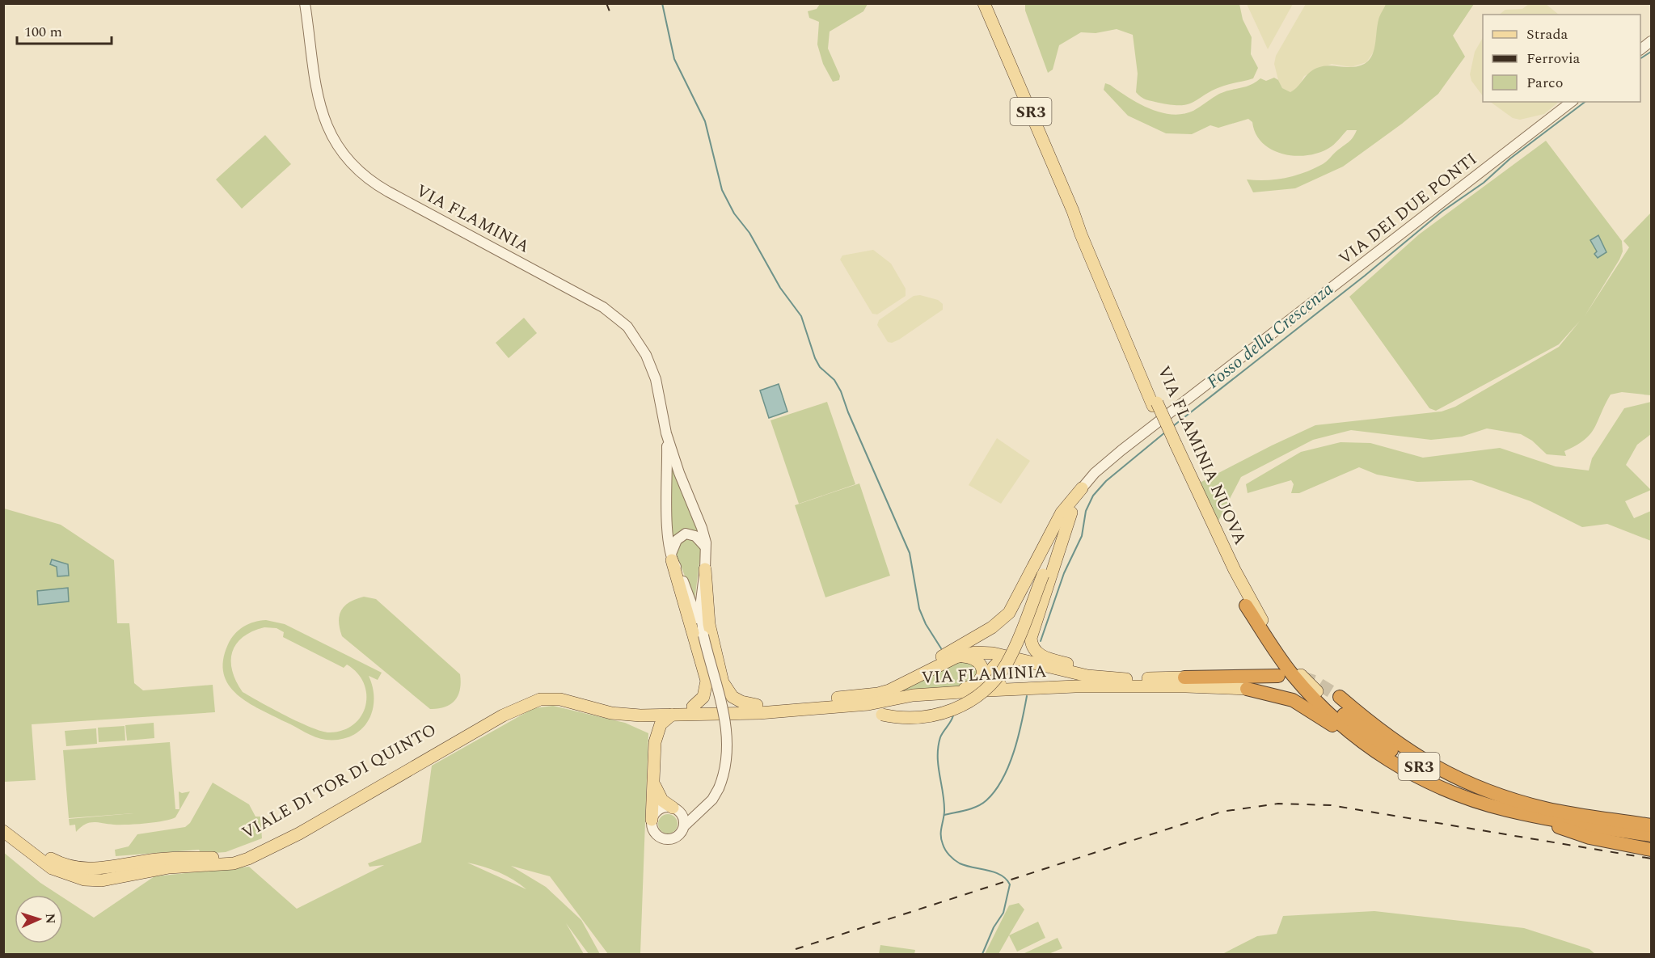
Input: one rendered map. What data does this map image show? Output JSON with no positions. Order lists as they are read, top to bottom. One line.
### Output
{"streets":{"highway":["SR3"],"main road":["VIA FLAMINIA","VIA FLAMINIA NUOVA","VIALE DI TOR DI QUINTO"],"street":["VIA DEI DUE PONTI"]},"crossings":[["SR3","VIA FLAMINIA NUOVA"],["VIA FLAMINIA","VIALE DI TOR DI QUINTO"]],"water":["Fosso della Crescenza"],"legend":["Strada","Ferrovia","Parco"],"scale_bar":"100 m","north":"right"}
